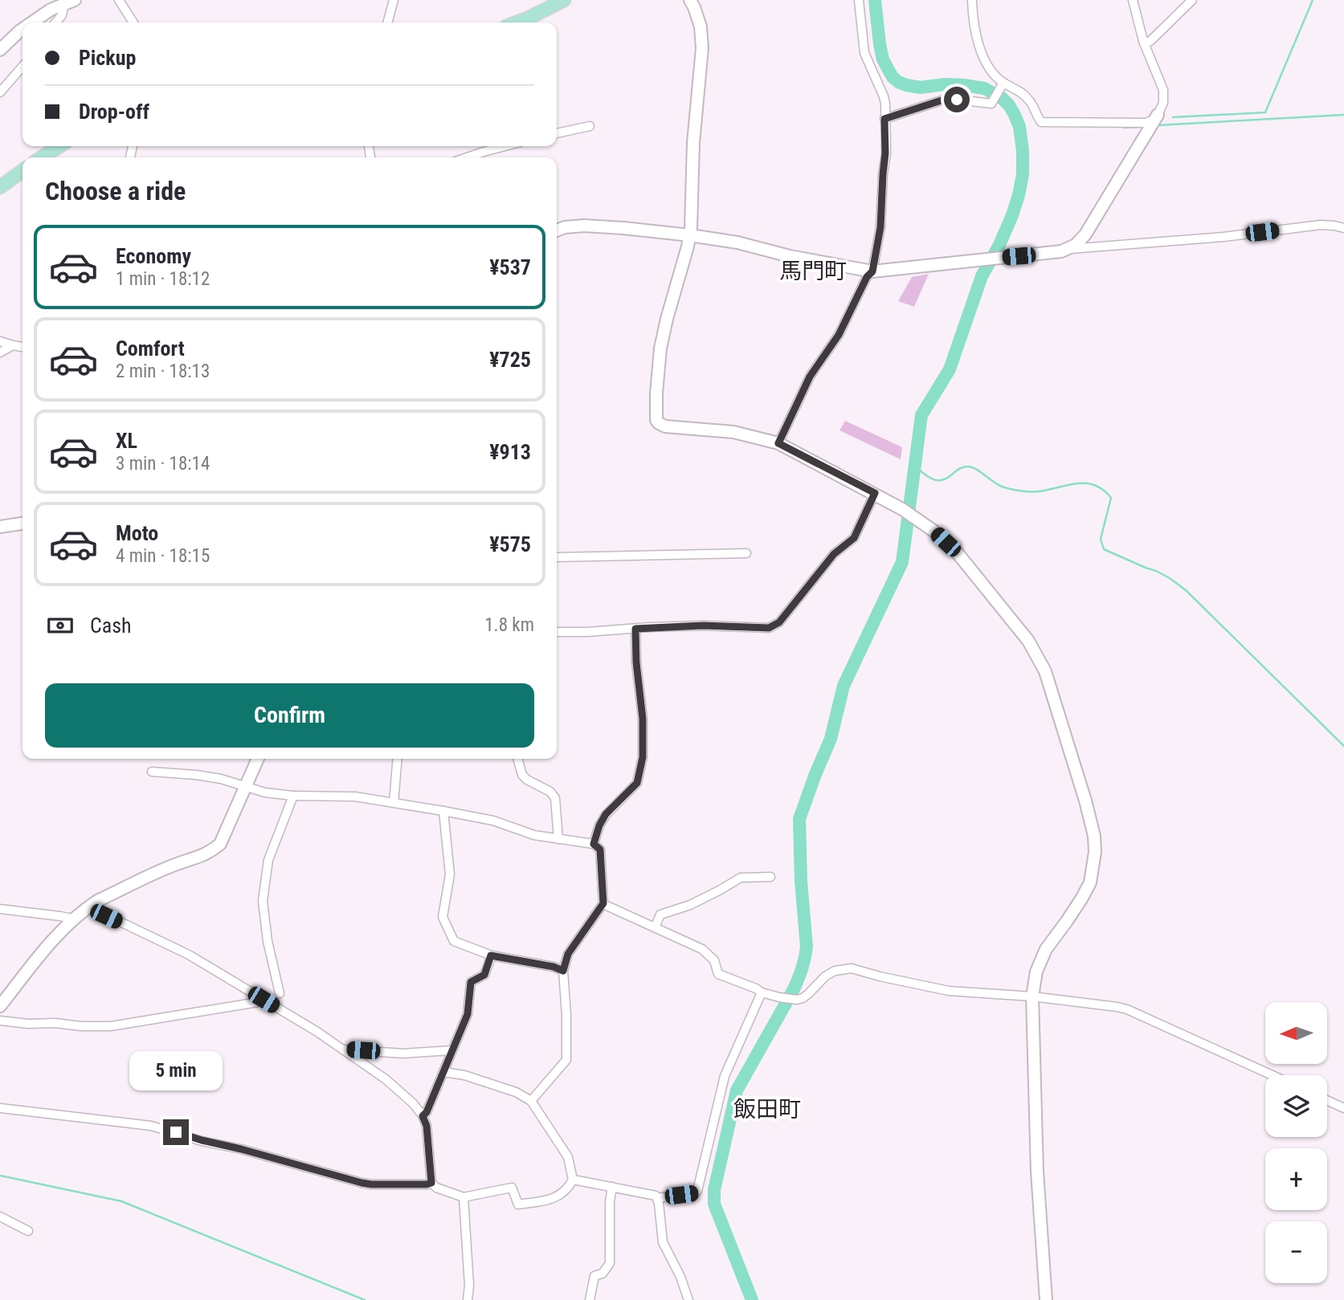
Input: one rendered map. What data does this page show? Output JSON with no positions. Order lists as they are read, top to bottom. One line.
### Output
{"districts":["馬門町","飯田町"],"north":"left","page":{"banner":["Pickup","Drop-off"],"heading":"Choose a ride","list":[{"name":"Economy","note":"1 min · 18:12","value":"¥537"},{"name":"Comfort","note":"2 min · 18:13","value":"¥725"},{"name":"XL","note":"3 min · 18:14","value":"¥913"},{"name":"Moto","note":"4 min · 18:15","value":"¥575"}],"pay":["Cash","1.8 km"],"buttons":"Confirm","map_buttons":["+","−"],"bubble":"5 min"}}
